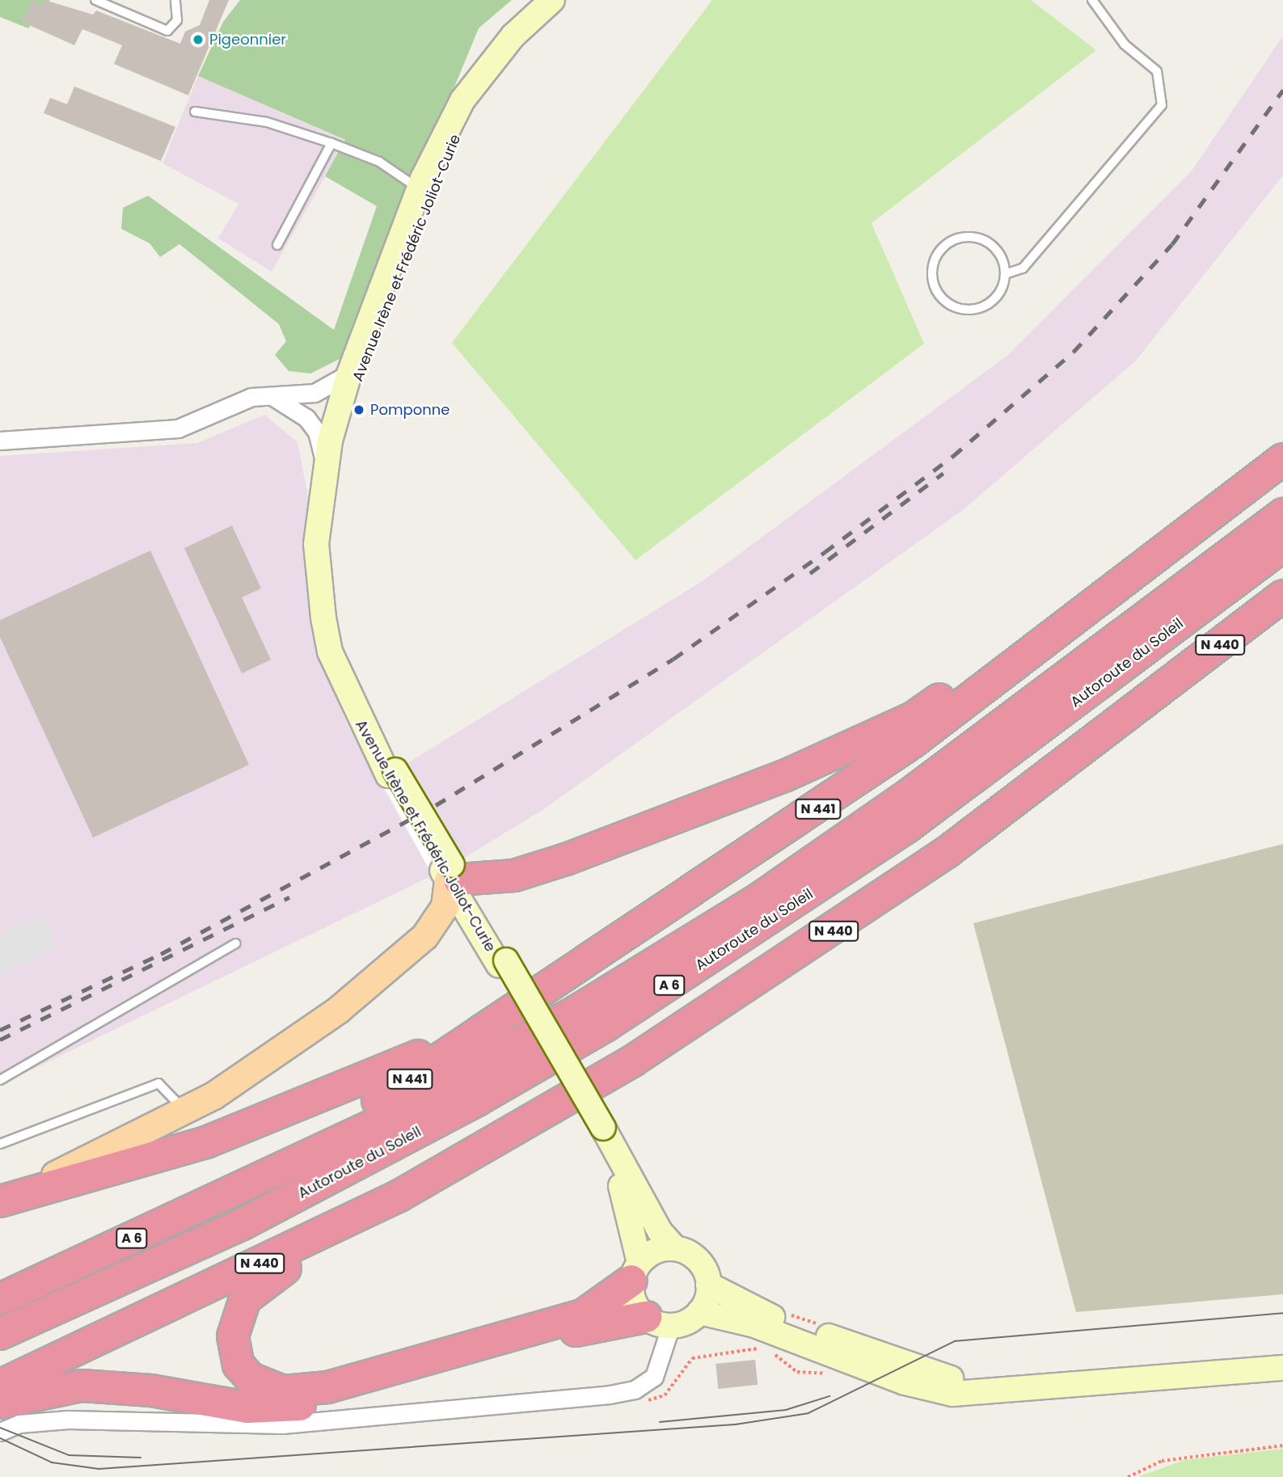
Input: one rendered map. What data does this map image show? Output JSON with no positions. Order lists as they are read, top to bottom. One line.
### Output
{"streets":{"highway":["N 440","Autoroute du Soleil","N 441","A 6"],"main road":["Avenue Irène et Frédéric Joliot-Curie"]},"crossings":[["Autoroute du Soleil","N 441"]],"places":["Pigeonnier","Pomponne"]}
